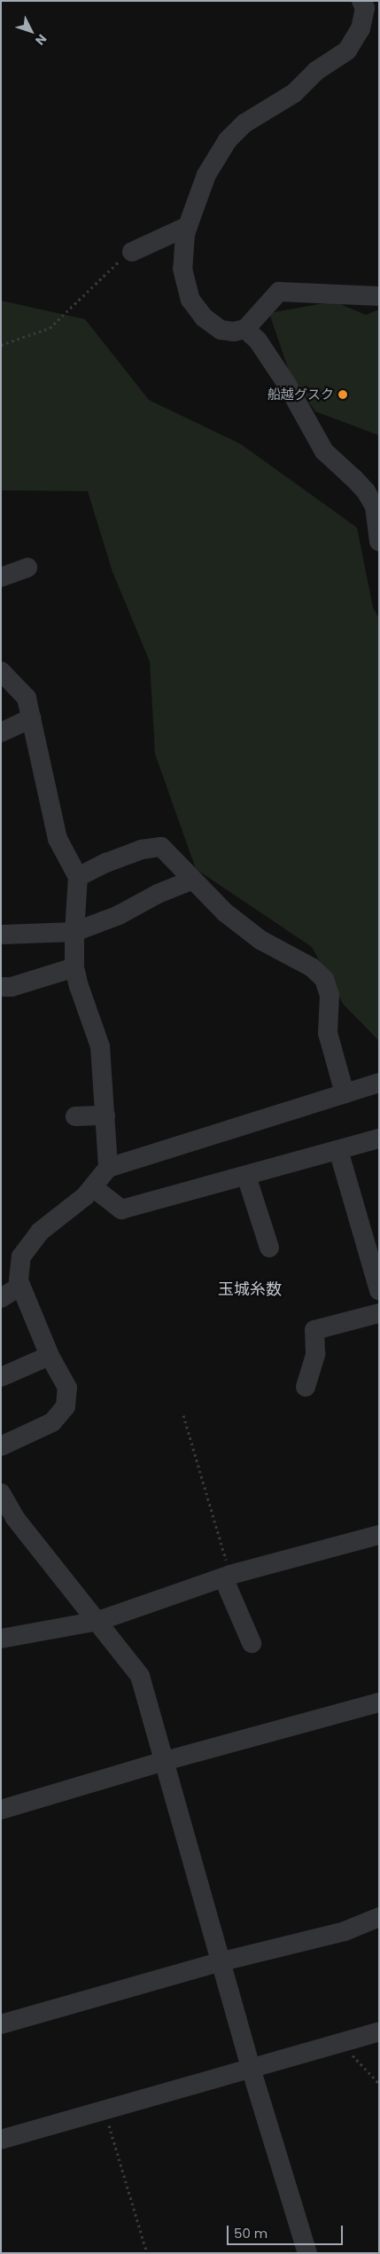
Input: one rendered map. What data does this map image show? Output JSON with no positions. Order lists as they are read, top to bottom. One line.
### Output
{"districts":["玉城糸数"],"places":["船越グスク"],"scale_bar":"50 m","north":"bottom right"}
